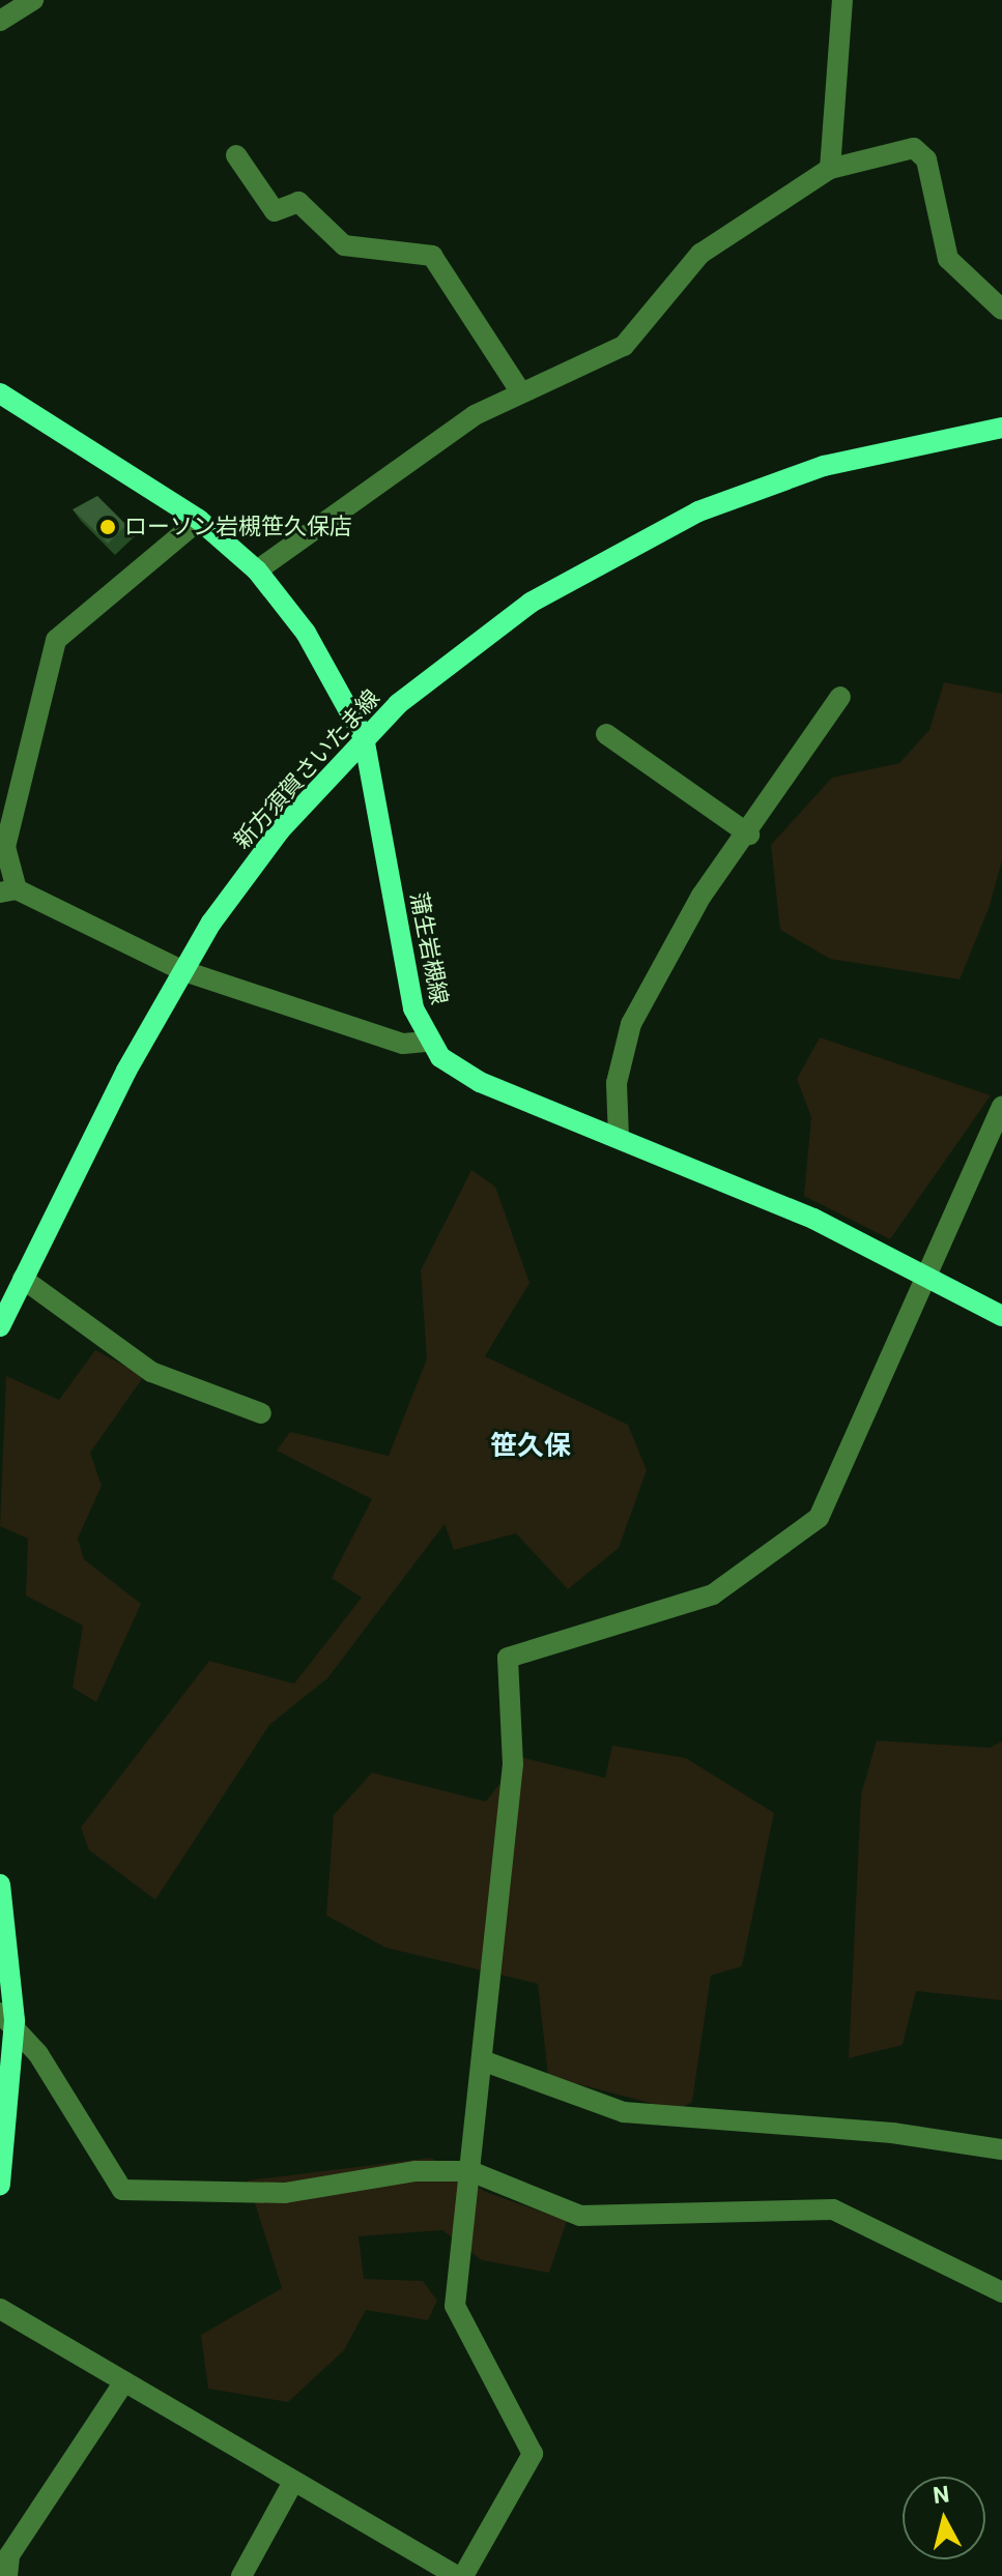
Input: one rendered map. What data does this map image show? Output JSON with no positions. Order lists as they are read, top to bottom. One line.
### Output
{"streets":{"main road":["新方須賀さいたま線","蒲生岩槻線"]},"crossings":[["新方須賀さいたま線","蒲生岩槻線"]],"districts":["笹久保"],"places":["ローソン岩槻笹久保店"],"north":"top"}
